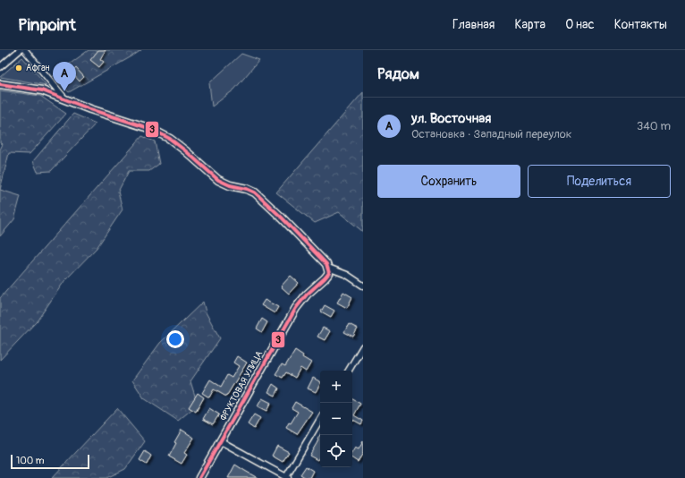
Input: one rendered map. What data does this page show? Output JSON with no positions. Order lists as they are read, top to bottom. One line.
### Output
{"streets":{"street":["ФРУКТОВАЯ УЛИЦА"]},"places":["Афган"],"lines":["transit line 3"],"scale_bar":"100 m","page":{"header":"Pinpoint","nav":["Главная","Карта","О нас","Контакты"],"heading":"Рядом","pins":"A","list":[{"mark":"A","name":"ул. Восточная","note":"Остановка · Западный переулок","value":"340 m"}],"buttons":["Сохранить","Поделиться"],"map_buttons":["+","−"],"scale":"100 m"}}
